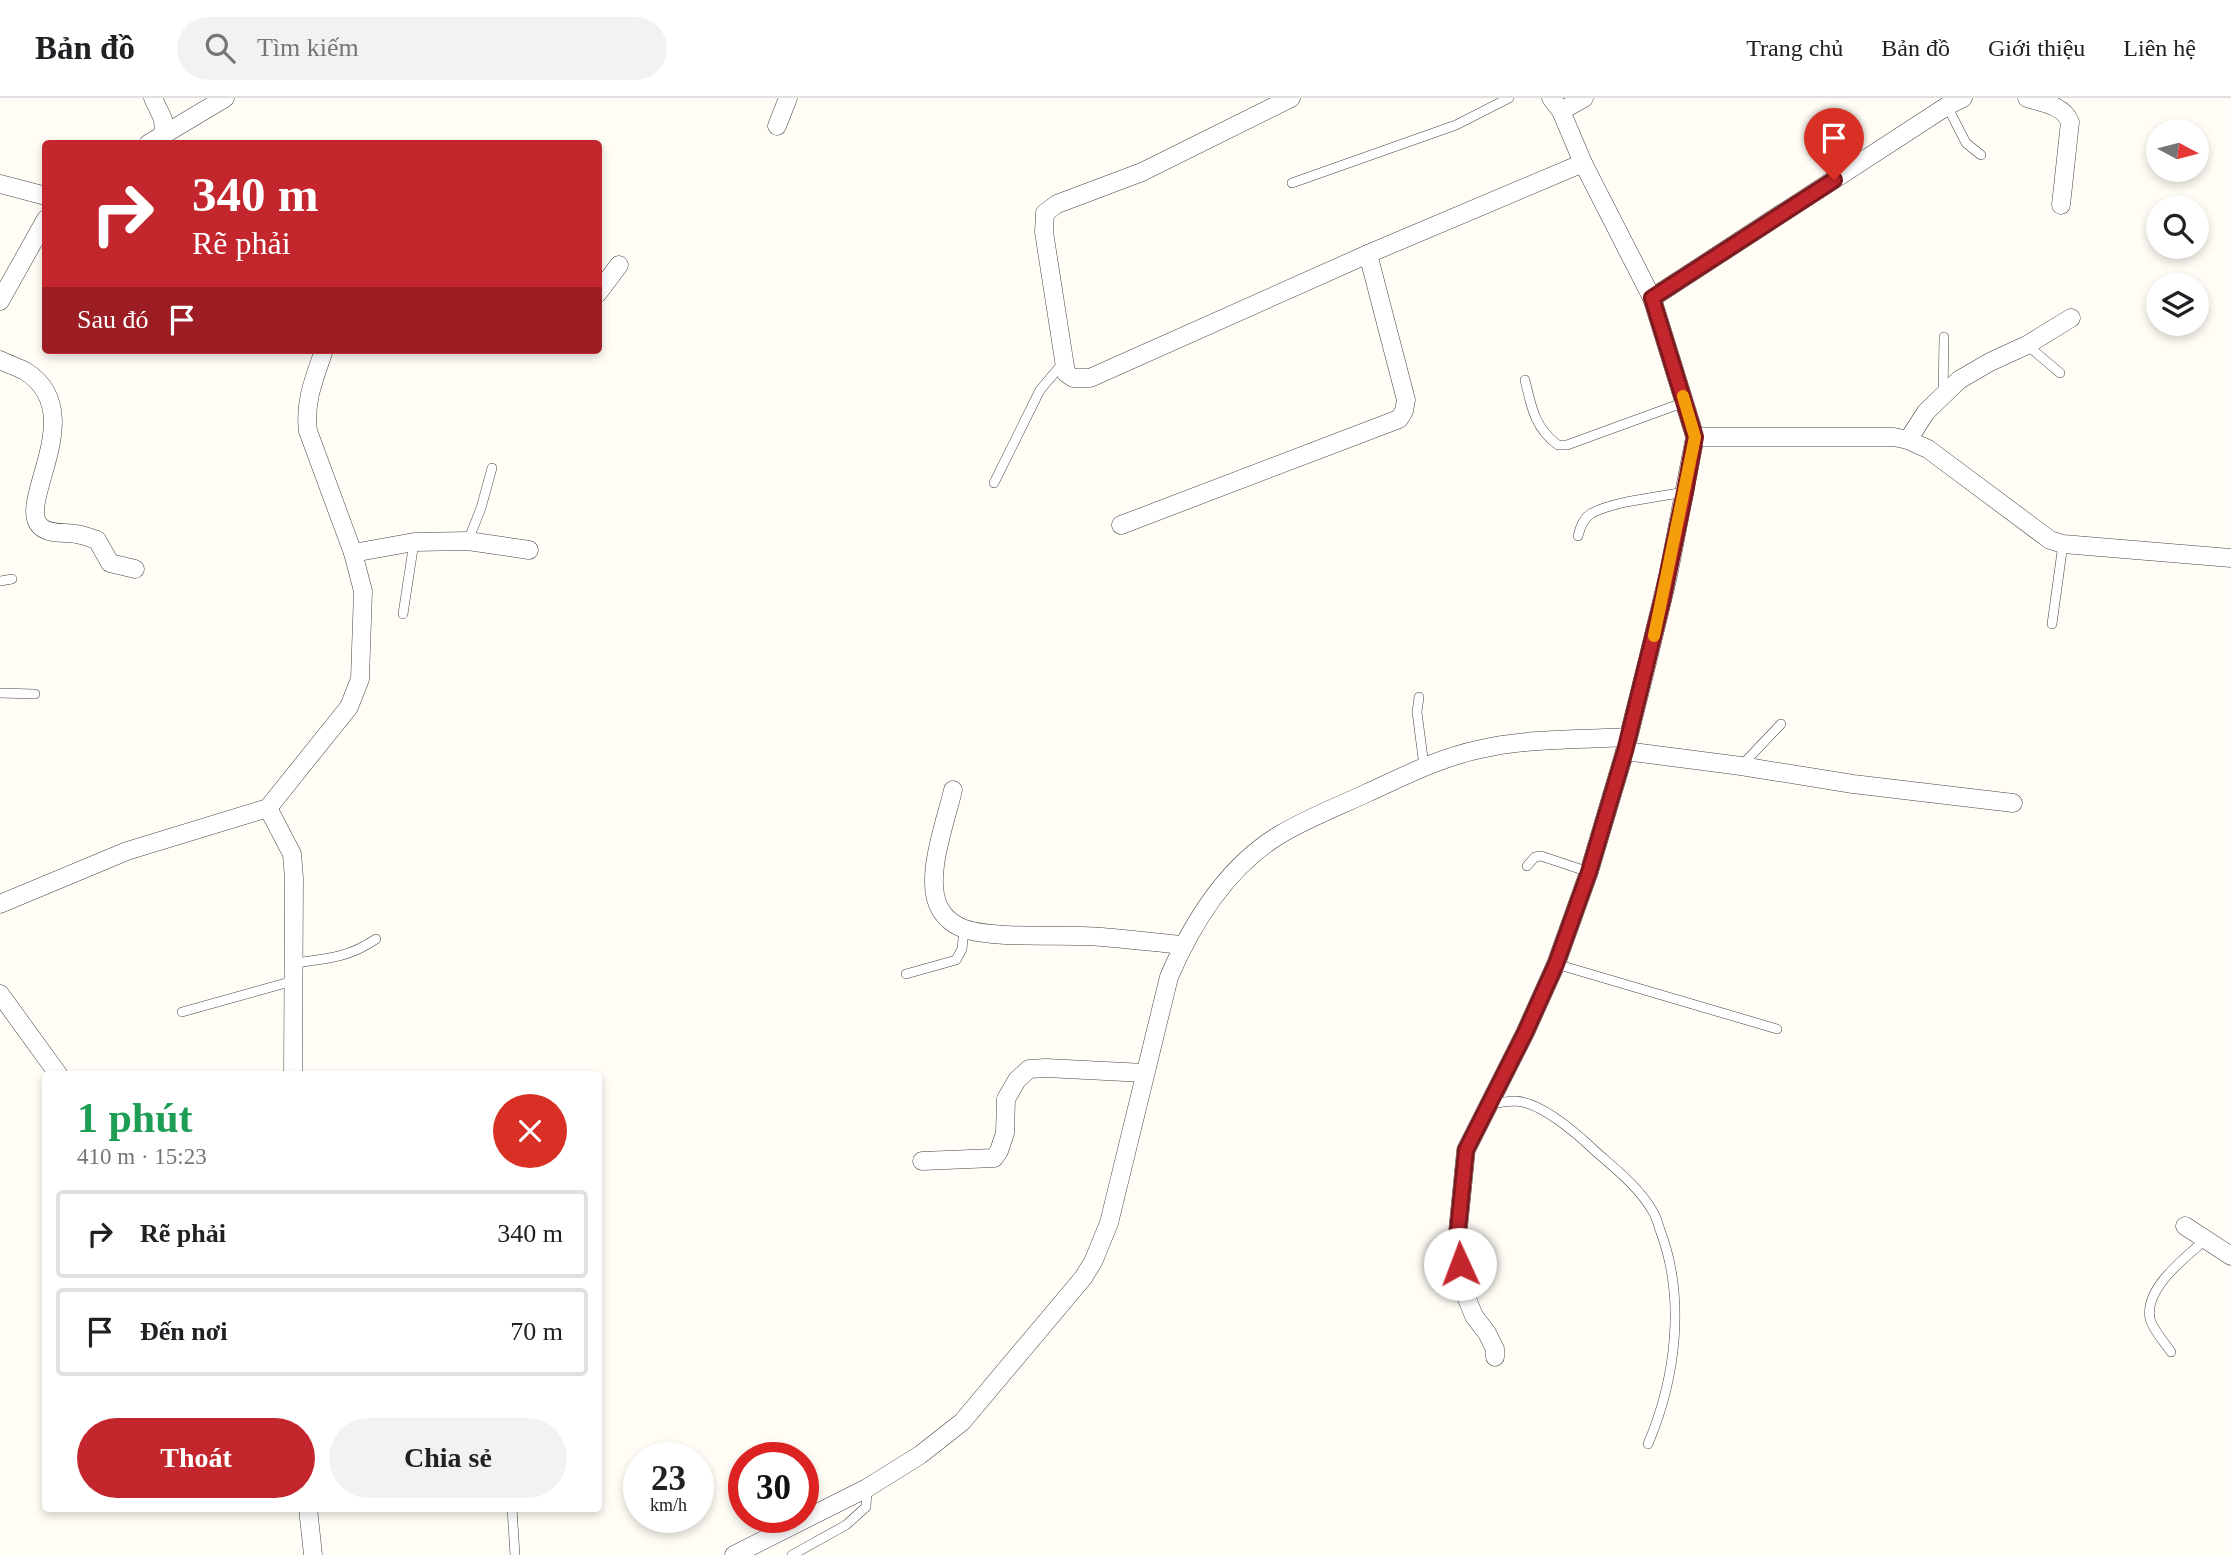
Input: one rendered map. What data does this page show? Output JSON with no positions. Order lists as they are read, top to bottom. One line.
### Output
{"north":"right","page":{"header":"Bản đồ","search":"Tìm kiếm","nav":["Trang chủ","Bản đồ","Giới thiệu","Liên hệ"],"turn":["340 m","Rẽ phải"],"then":"Sau đó","heading":["1 phút","410 m · 15:23"],"list":[{"name":"Rẽ phải","value":"340 m"},{"name":"Đến nơi","value":"70 m"}],"buttons":["Thoát","Chia sẻ"],"speed":"23 km/h","limit":"30"}}
